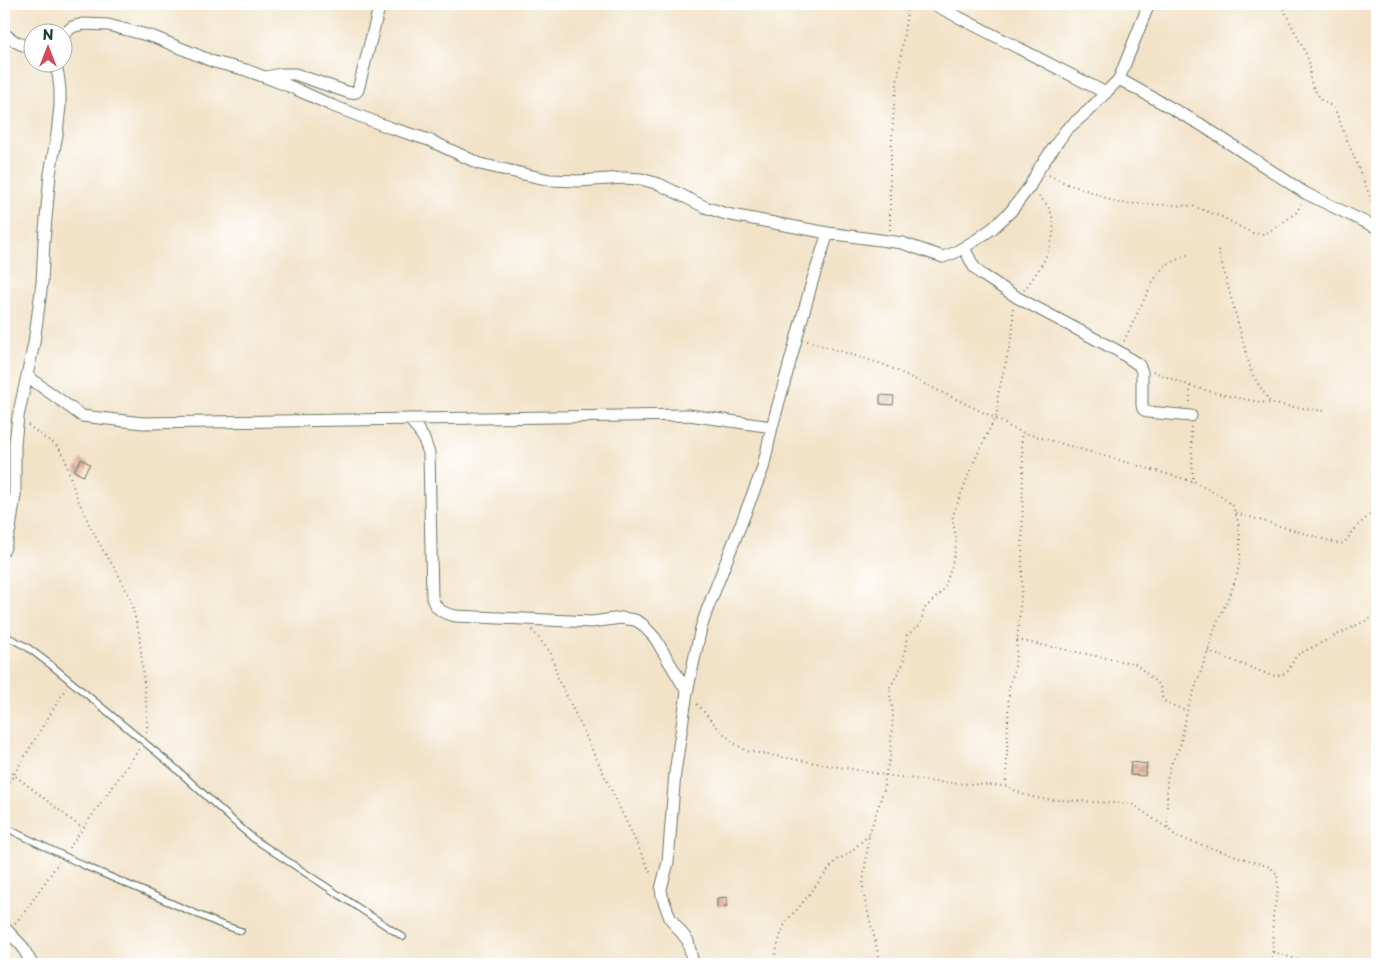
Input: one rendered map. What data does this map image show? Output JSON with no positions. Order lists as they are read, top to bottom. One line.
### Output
{"north":"top"}
